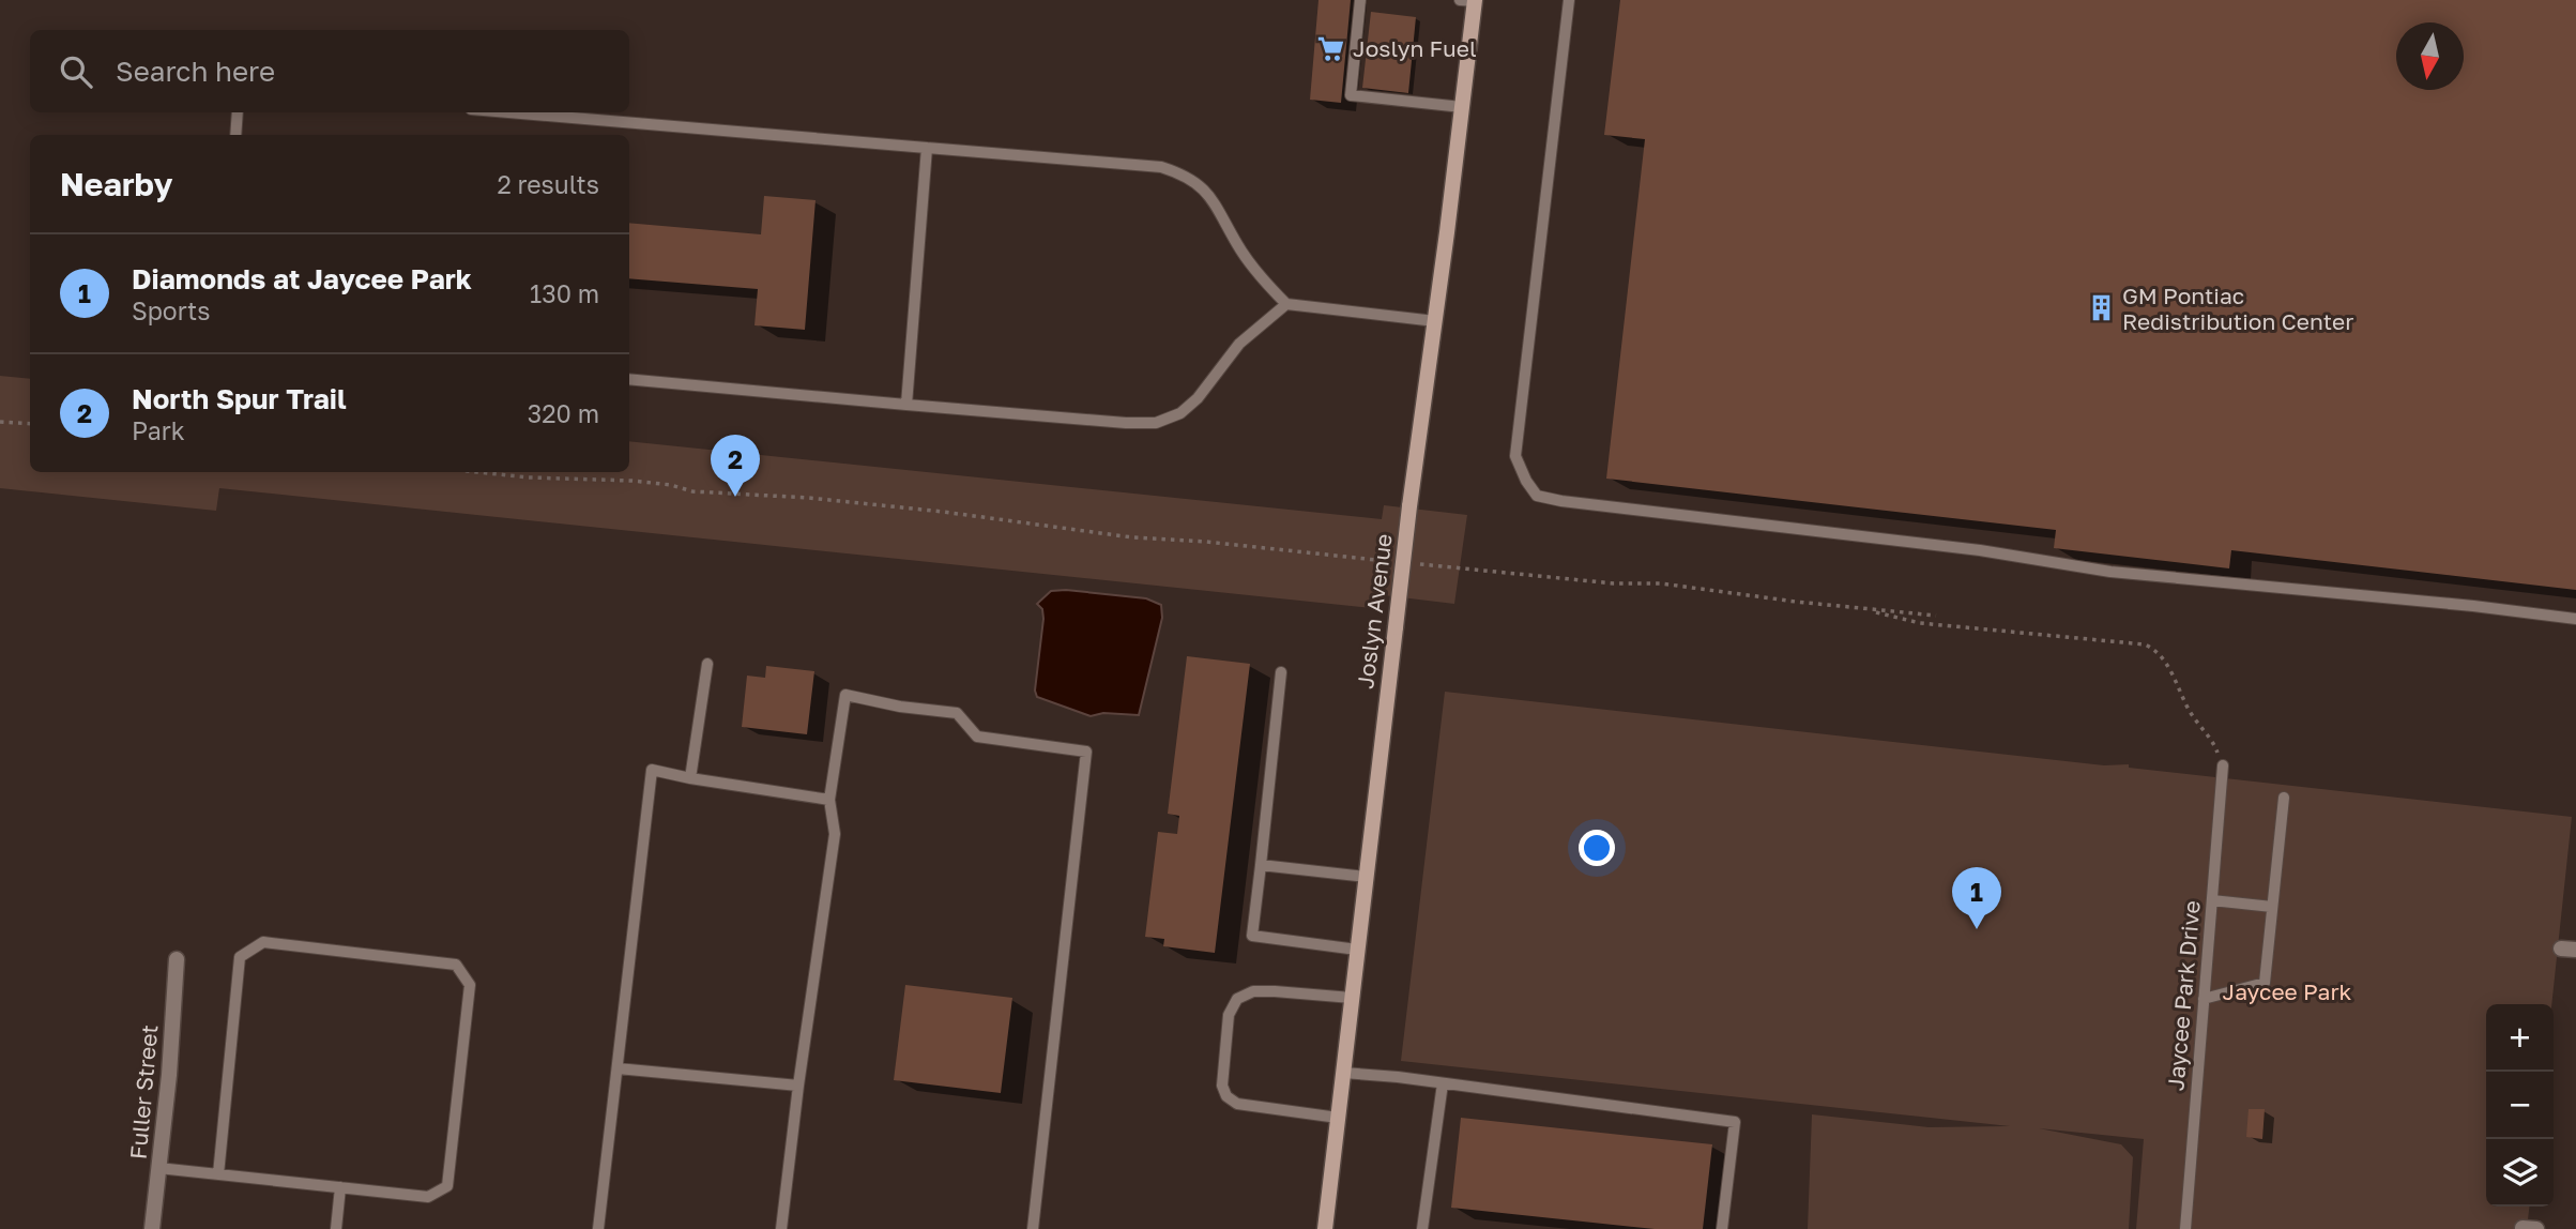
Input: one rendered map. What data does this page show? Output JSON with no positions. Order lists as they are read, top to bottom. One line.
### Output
{"streets":{"main road":["Joslyn Avenue"],"street":["Fuller Street"],"lane":["Jaycee Park Drive"]},"parks":["Jaycee Park"],"places":{"supermarket":["Joslyn Fuel"],"building":["GM Pontiac Redistribution Center"]},"north":"bottom","page":{"search":"Search here","heading":["Nearby","2 results"],"list":[{"mark":"1","name":"Diamonds at Jaycee Park","note":"Sports","value":"130 m"},{"mark":"2","name":"North Spur Trail","note":"Park","value":"320 m"}],"pins":["2","1"],"map_buttons":["+","−"]}}
